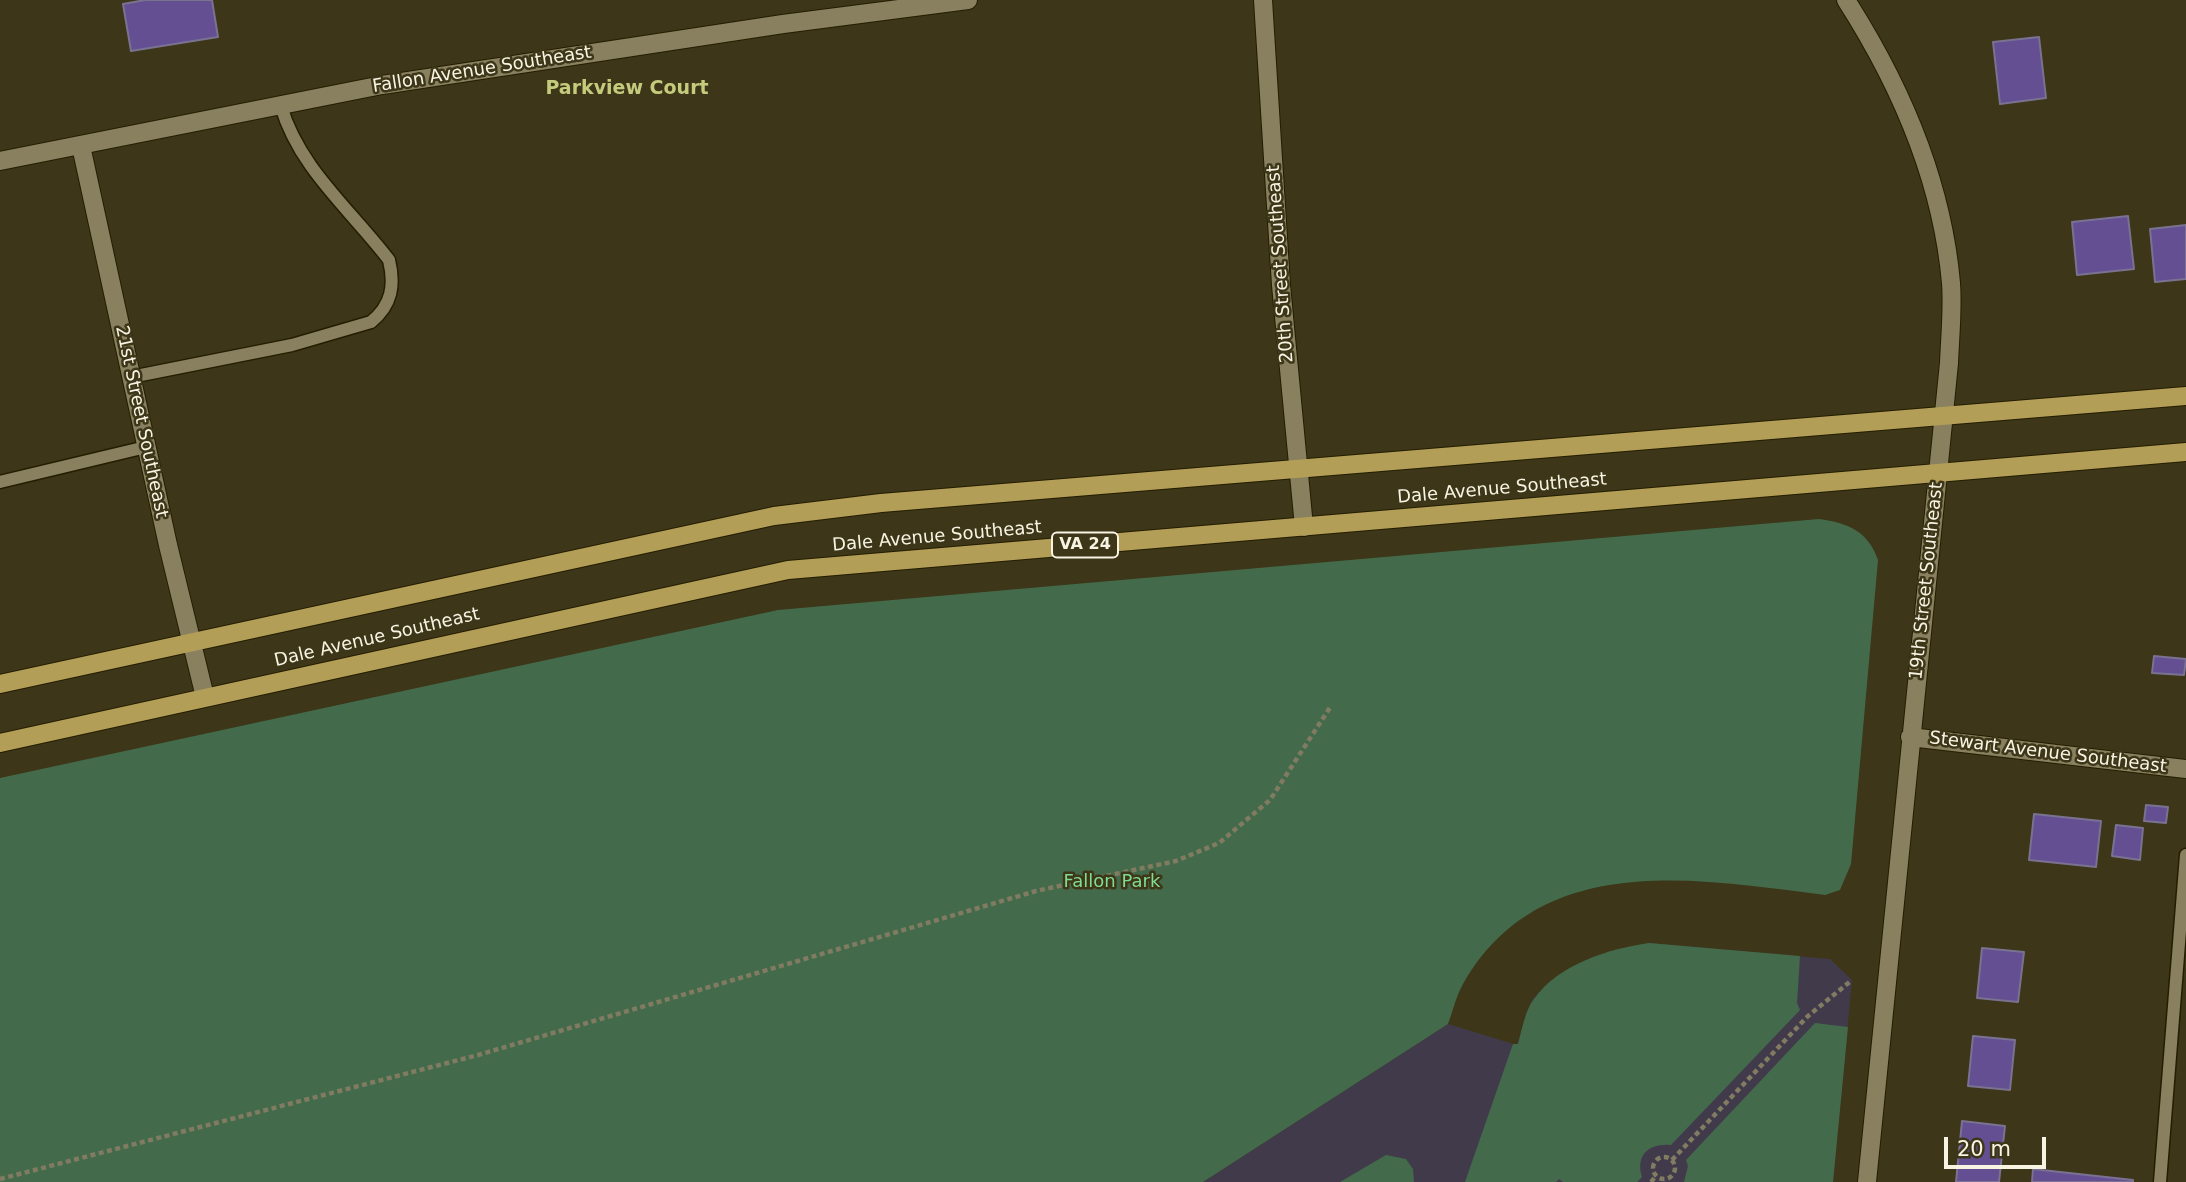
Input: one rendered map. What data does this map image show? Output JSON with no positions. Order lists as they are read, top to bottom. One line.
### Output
{"streets":{"main road":["Dale Avenue Southeast","VA 24"],"street":["Fallon Avenue Southeast","20th Street Southeast","21st Street Southeast","19th Street Southeast","Stewart Avenue Southeast"]},"crossings":[["Fallon Avenue Southeast","21st Street Southeast"],["20th Street Southeast","Dale Avenue Southeast"],["21st Street Southeast","Dale Avenue Southeast"],["Dale Avenue Southeast","19th Street Southeast"],["19th Street Southeast","Stewart Avenue Southeast"]],"districts":["Parkview Court"],"parks":["Fallon Park"],"scale_bar":"20 m"}
